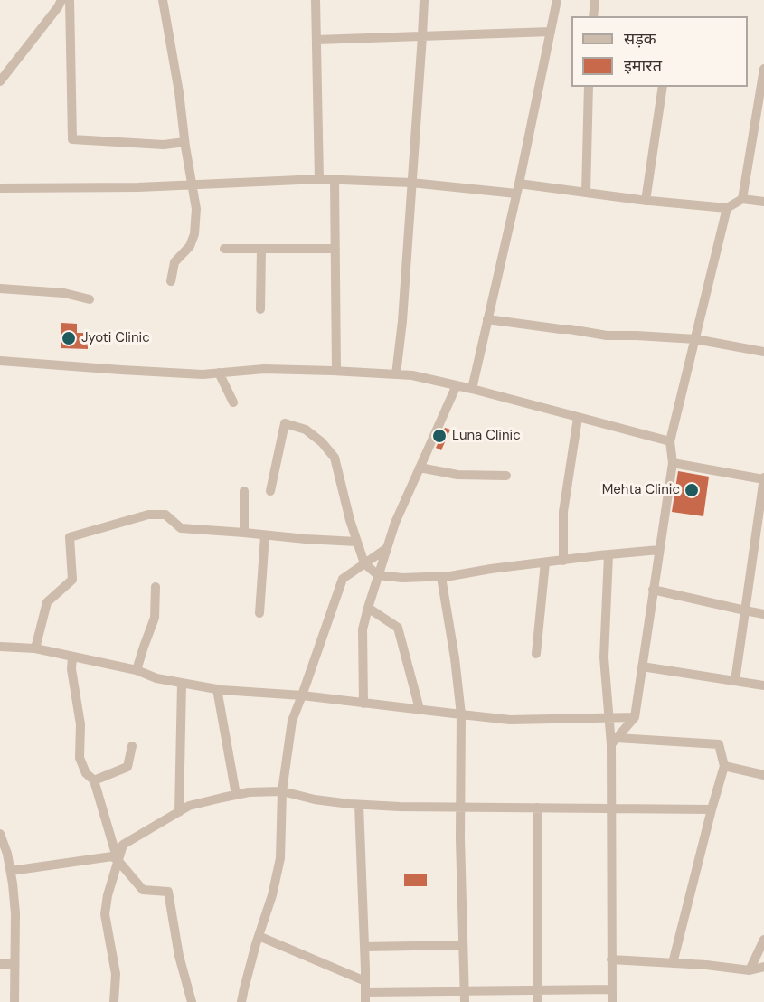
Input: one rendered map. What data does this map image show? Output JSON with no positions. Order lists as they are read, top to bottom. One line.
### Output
{"places":["Jyoti Clinic","Luna Clinic","Mehta Clinic"],"legend":["सड़क","इमारत"]}
